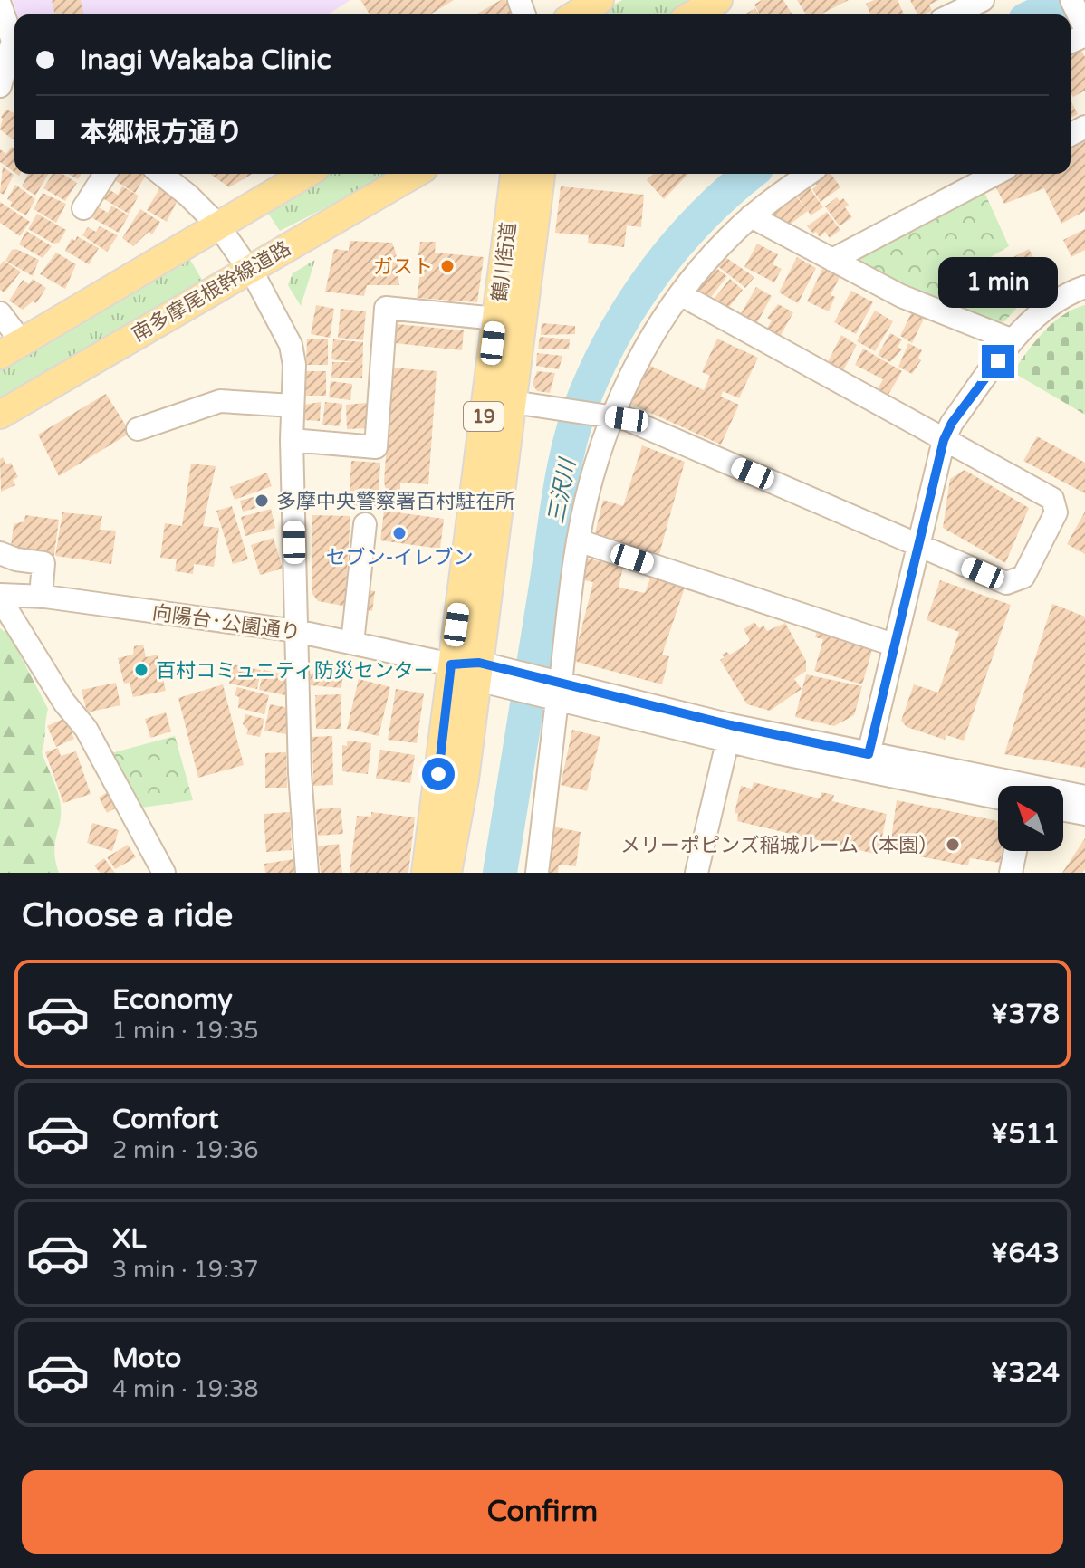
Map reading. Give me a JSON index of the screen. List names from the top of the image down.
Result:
{
  "streets": {
    "main road": ["鶴川街道", "南多摩尾根幹線道路", "19"],
    "street": ["向陽台･公園通り"]
  },
  "crossings": [
    ["鶴川街道", "向陽台･公園通り"]
  ],
  "water": ["三沢川"],
  "places": [
    "ガスト",
    "多摩中央警察署百村駐在所",
    "セブン-イレブン",
    "百村コミュニティ防災センター",
    "メリーポピンズ稲城ルーム（本園）"
  ],
  "north": "top left",
  "page": {
    "banner": ["Inagi Wakaba Clinic", "本郷根方通り"],
    "bubble": "1 min",
    "heading": "Choose a ride",
    "list": [
      {
        "name": "Economy",
        "note": "1 min · 19:35",
        "value": "¥378"
      },
      {
        "name": "Comfort",
        "note": "2 min · 19:36",
        "value": "¥511"
      },
      {
        "name": "XL",
        "note": "3 min · 19:37",
        "value": "¥643"
      },
      {
        "name": "Moto",
        "note": "4 min · 19:38",
        "value": "¥324"
      }
    ],
    "buttons": "Confirm"
  }
}
